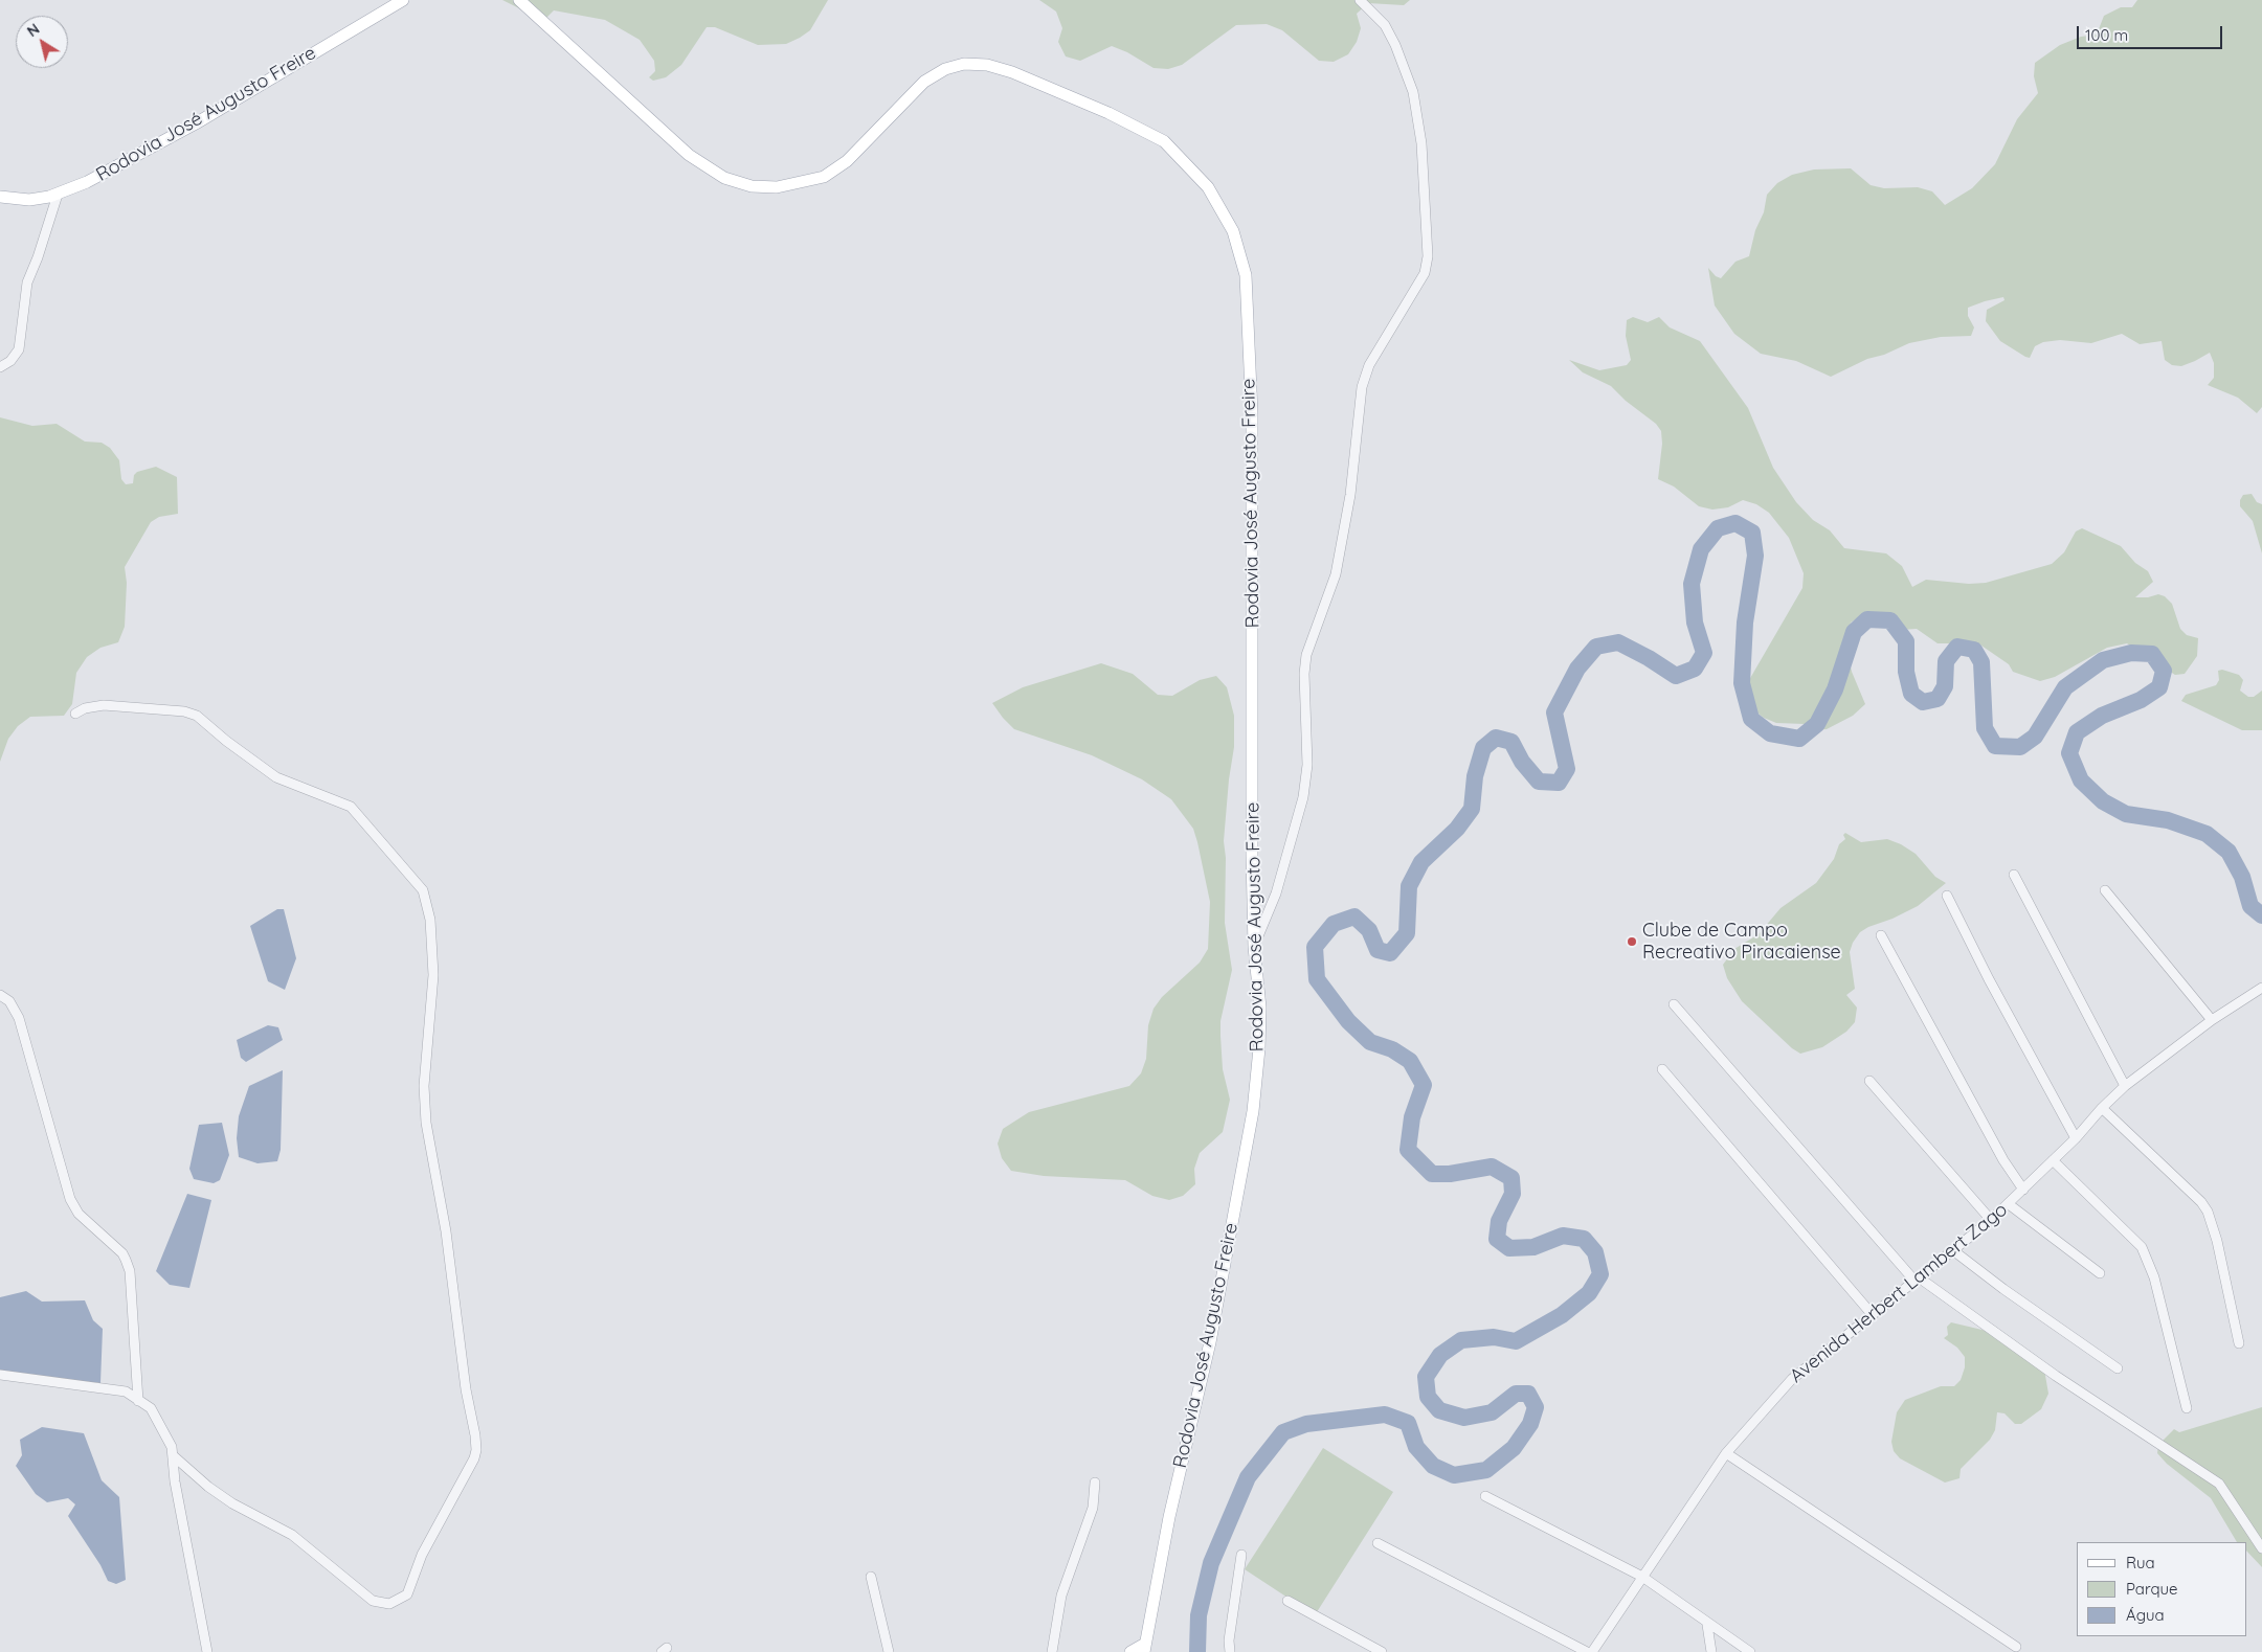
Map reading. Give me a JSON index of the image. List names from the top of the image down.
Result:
{
  "streets": {
    "main road": ["Rodovia José Augusto Freire"],
    "street": ["Avenida Herbert Lambert Zago"]
  },
  "places": ["Clube de Campo Recreativo Piracaiense"],
  "legend": ["Rua", "Parque", "Água"],
  "scale_bar": "100 m",
  "north": "top left"
}
